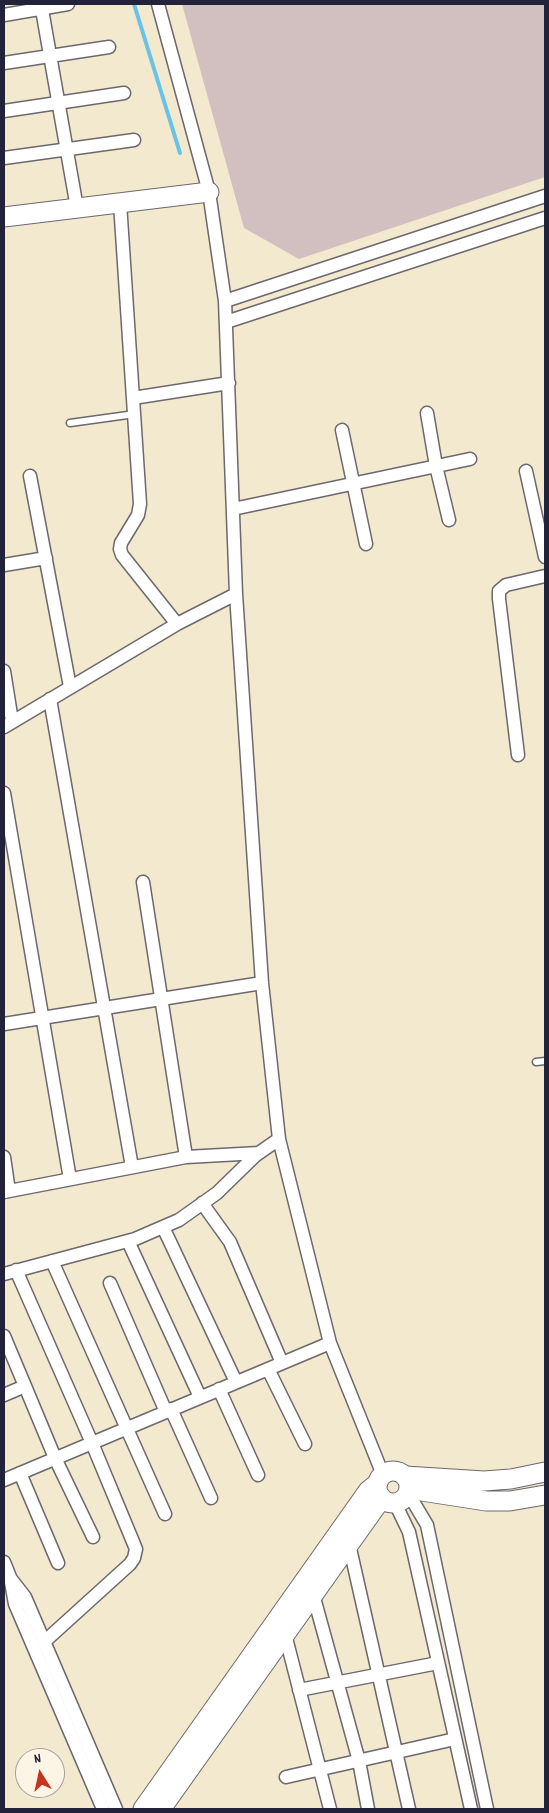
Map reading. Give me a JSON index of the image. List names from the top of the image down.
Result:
{
  "north": "top"
}
